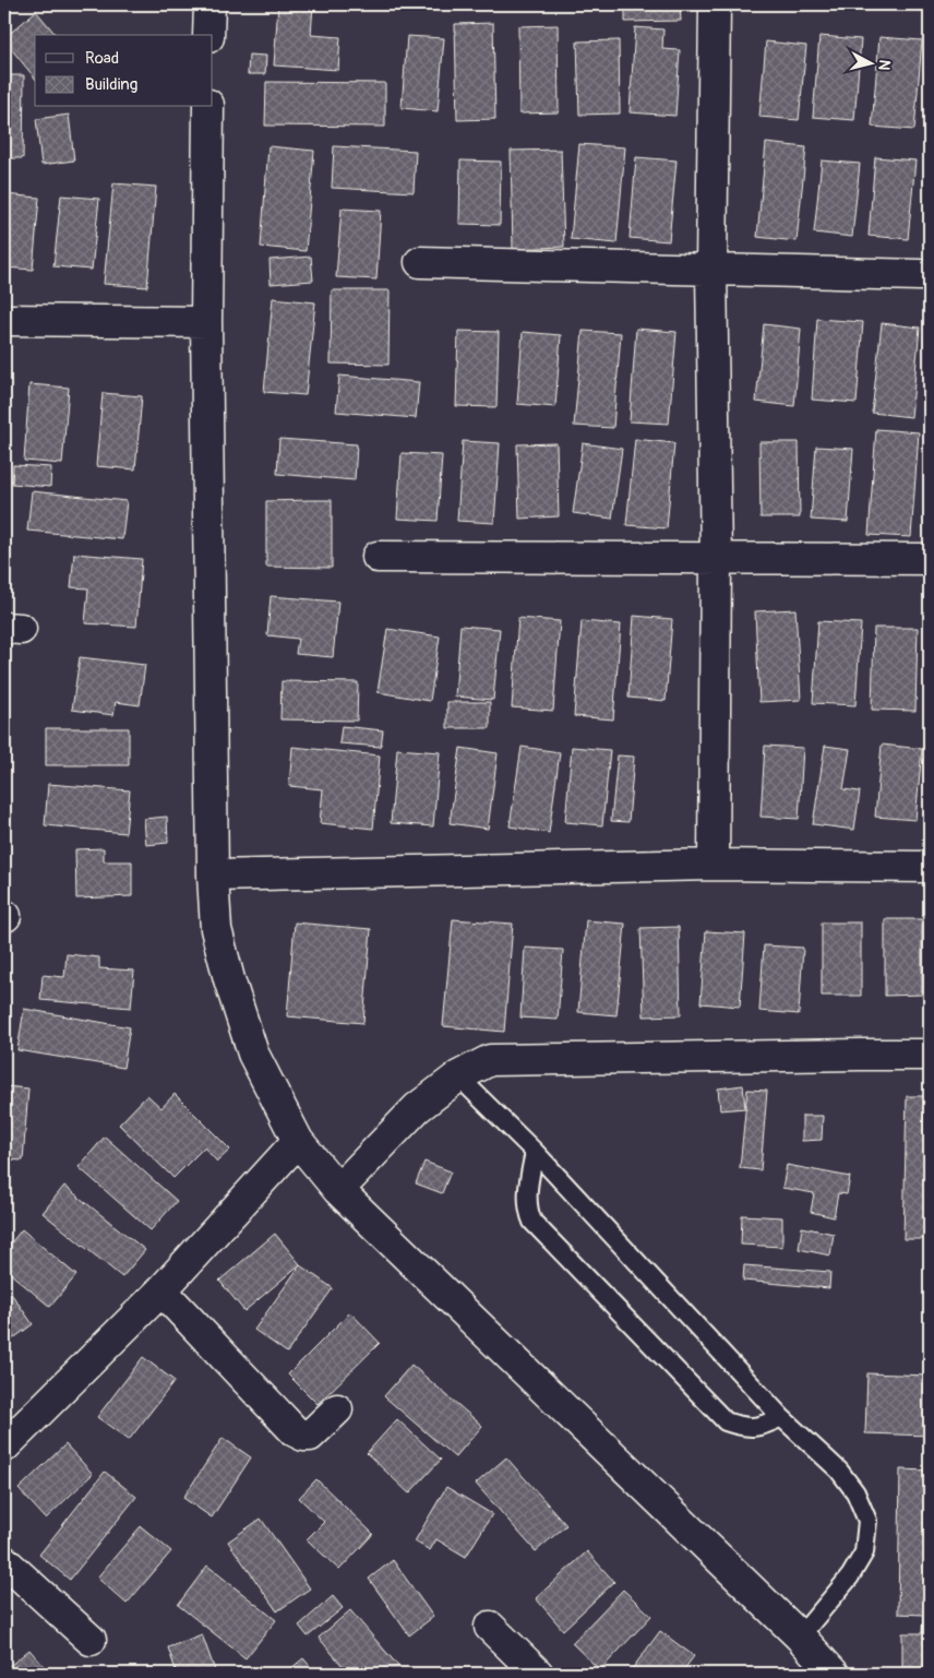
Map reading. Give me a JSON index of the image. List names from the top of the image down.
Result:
{
  "legend": ["Road", "Building"],
  "north": "right"
}
